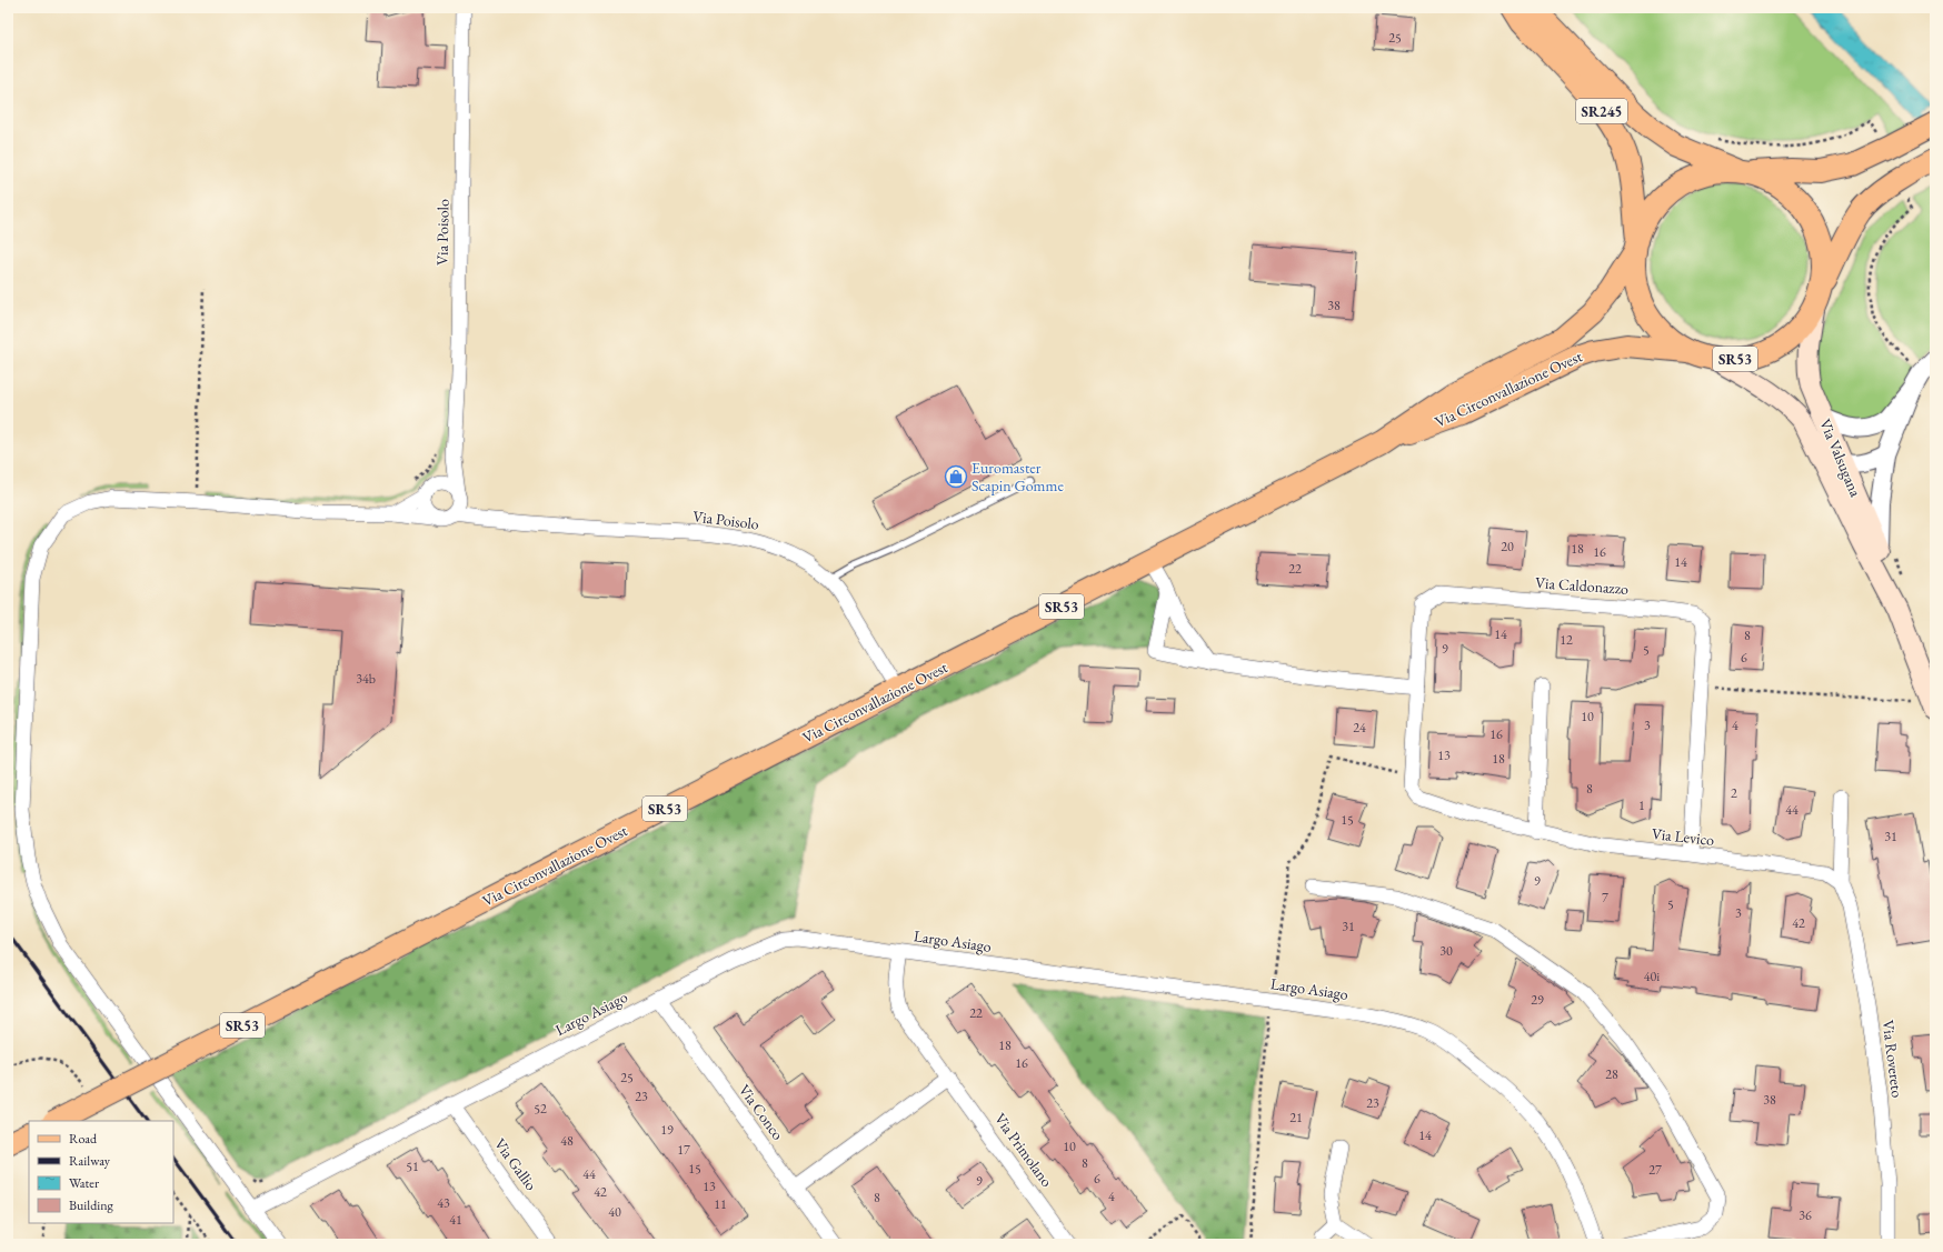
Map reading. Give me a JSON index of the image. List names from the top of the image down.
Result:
{
  "streets": {
    "main road": [
      "SR245",
      "SR53",
      "Via Circonvallazione Ovest",
      "Via Valsugana"
    ],
    "street": [
      "Via Poisolo",
      "Via Caldonazzo",
      "Via Levico",
      "Largo Asiago",
      "Via Rovereto",
      "Via Conco",
      "Via Primolano",
      "Via Gallio"
    ]
  },
  "crossings": [
    ["SR245", "Via Circonvallazione Ovest"],
    ["Via Poisolo", "Via Circonvallazione Ovest"],
    ["Via Circonvallazione Ovest", "Via Valsugana"],
    ["Via Caldonazzo", "Via Levico"],
    ["Via Levico", "Via Rovereto"],
    ["Largo Asiago", "Via Conco"],
    ["Largo Asiago", "Via Primolano"],
    ["Largo Asiago", "Via Gallio"]
  ],
  "places": {
    "shop": ["Euromaster Scapin Gomme"]
  },
  "house_numbers": [
    "25",
    "38",
    "20",
    "18",
    "16",
    "14",
    "22",
    "14",
    "8",
    "12",
    "9",
    "5",
    "6",
    "34b",
    "10",
    "3",
    "4",
    "24",
    "16",
    "13",
    "18",
    "8",
    "2",
    "1",
    "44",
    "15",
    "31",
    "9",
    "7",
    "5",
    "3",
    "42",
    "31",
    "30",
    "40i",
    "29",
    "22",
    "18",
    "16",
    "28",
    "25",
    "23",
    "38",
    "23",
    "52",
    "21",
    "19",
    "14",
    "48",
    "10",
    "17",
    "8",
    "51",
    "15",
    "27",
    "44",
    "6",
    "9",
    "13",
    "42",
    "4",
    "8",
    "43",
    "11",
    "40",
    "36",
    "41"
  ],
  "legend": [
    "Road",
    "Railway",
    "Water",
    "Building"
  ]
}
